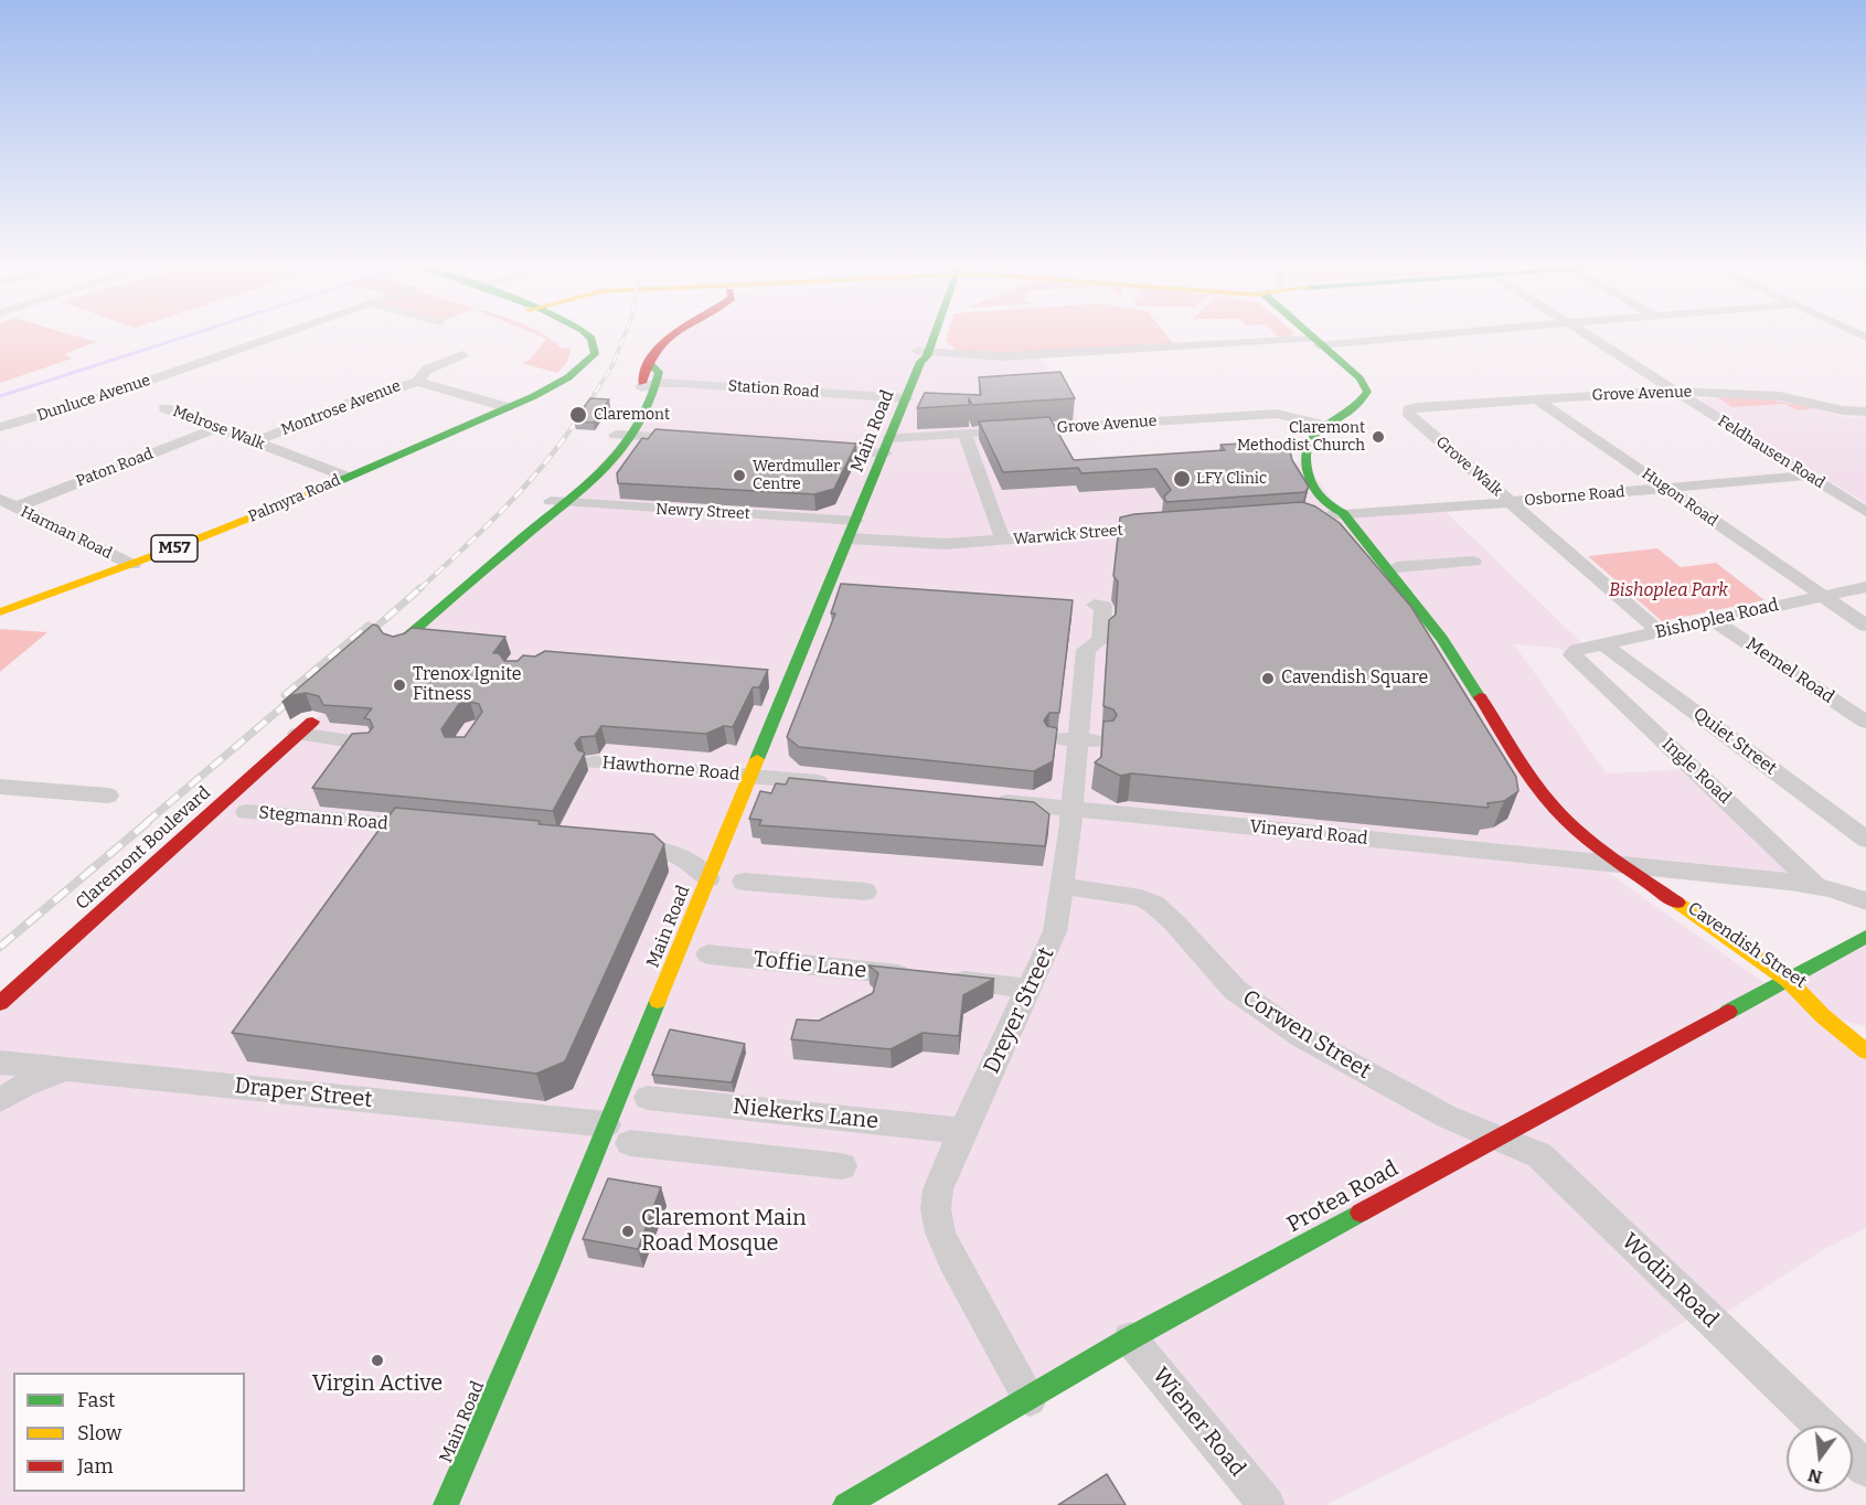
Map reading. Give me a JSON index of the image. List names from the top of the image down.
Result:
{
  "streets": {
    "main road": [
      "Main Road",
      "Palmyra Road",
      "M57",
      "Claremont Boulevard",
      "Cavendish Street",
      "Protea Road"
    ],
    "street": [
      "Station Road",
      "Grove Avenue",
      "Dunluce Avenue",
      "Montrose Avenue",
      "Melrose Walk",
      "Feldhausen Road",
      "Grove Walk",
      "Paton Road",
      "Osborne Road",
      "Hugon Road",
      "Newry Street",
      "Harman Road",
      "Warwick Street",
      "Bishoplea Road",
      "Memel Road",
      "Quiet Street",
      "Hawthorne Road",
      "Ingle Road",
      "Stegmann Road",
      "Vineyard Road",
      "Toffie Lane",
      "Dreyer Street",
      "Corwen Street",
      "Draper Street",
      "Niekerks Lane",
      "Wodin Road",
      "Wiener Road"
    ]
  },
  "crossings": [
    ["Station Road", "Main Road"],
    ["Grove Avenue", "Main Road"],
    ["Grove Avenue", "Feldhausen Road"],
    ["Grove Avenue", "Grove Walk"],
    ["Grove Avenue", "Hugon Road"],
    ["Grove Avenue", "Cavendish Street"],
    ["Montrose Avenue", "Melrose Walk"],
    ["Montrose Avenue", "Palmyra Road"],
    ["Melrose Walk", "Paton Road"],
    ["Melrose Walk", "Palmyra Road"],
    ["Main Road", "Newry Street"],
    ["Main Road", "Warwick Street"],
    ["Main Road", "Hawthorne Road"],
    ["Main Road", "Draper Street"],
    ["Feldhausen Road", "Osborne Road"],
    ["Grove Walk", "Osborne Road"],
    ["Grove Walk", "Bishoplea Road"],
    ["Paton Road", "Harman Road"],
    ["Osborne Road", "Hugon Road"],
    ["Osborne Road", "Cavendish Street"],
    ["Hugon Road", "Bishoplea Road"],
    ["Palmyra Road", "Harman Road"],
    ["Bishoplea Road", "Memel Road"],
    ["Bishoplea Road", "Quiet Street"],
    ["Bishoplea Road", "Ingle Road"],
    ["Ingle Road", "Vineyard Road"],
    ["Vineyard Road", "Cavendish Street"],
    ["Vineyard Road", "Dreyer Street"],
    ["Cavendish Street", "Protea Road"],
    ["Dreyer Street", "Corwen Street"],
    ["Dreyer Street", "Niekerks Lane"],
    ["Dreyer Street", "Protea Road"],
    ["Corwen Street", "Protea Road"],
    ["Corwen Street", "Wodin Road"],
    ["Protea Road", "Wodin Road"],
    ["Protea Road", "Wiener Road"]
  ],
  "parks": ["Bishoplea Park"],
  "places": [
    "Claremont",
    "Claremont Methodist Church",
    "Werdmuller Centre",
    "LFY Clinic",
    "Cavendish Square",
    "Trenox Ignite Fitness",
    "Claremont Main Road Mosque",
    "Virgin Active"
  ],
  "legend": ["Fast", "Slow", "Jam"],
  "north": "bottom"
}
